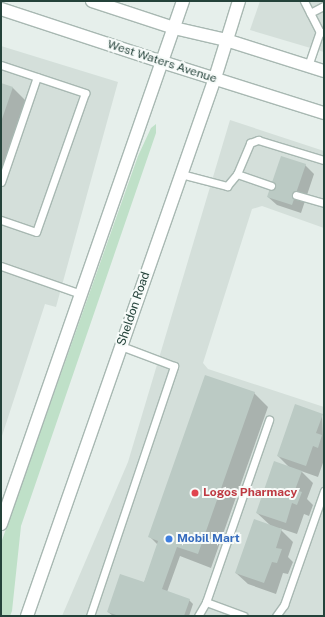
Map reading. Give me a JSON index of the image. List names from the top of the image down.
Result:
{
  "streets": {
    "main road": ["West Waters Avenue", "Sheldon Road"]
  },
  "crossings": [
    ["West Waters Avenue", "Sheldon Road"]
  ],
  "places": ["Logos Pharmacy", "Mobil Mart"]
}
